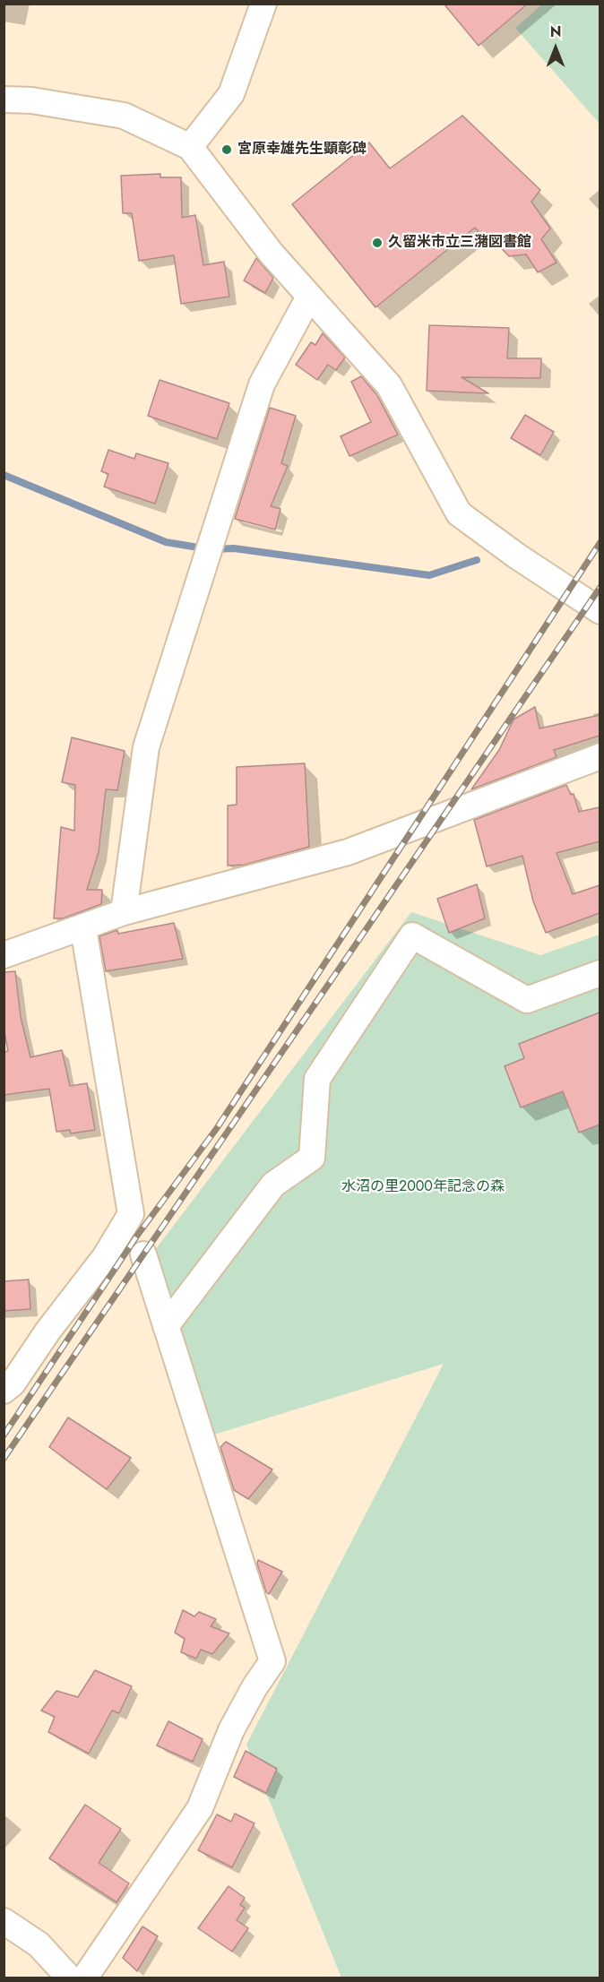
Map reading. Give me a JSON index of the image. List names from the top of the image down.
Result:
{
  "parks": ["水沼の里2000年記念の森"],
  "places": ["宮原幸雄先生顕彰碑", "久留米市立三潴図書館"],
  "north": "top"
}
